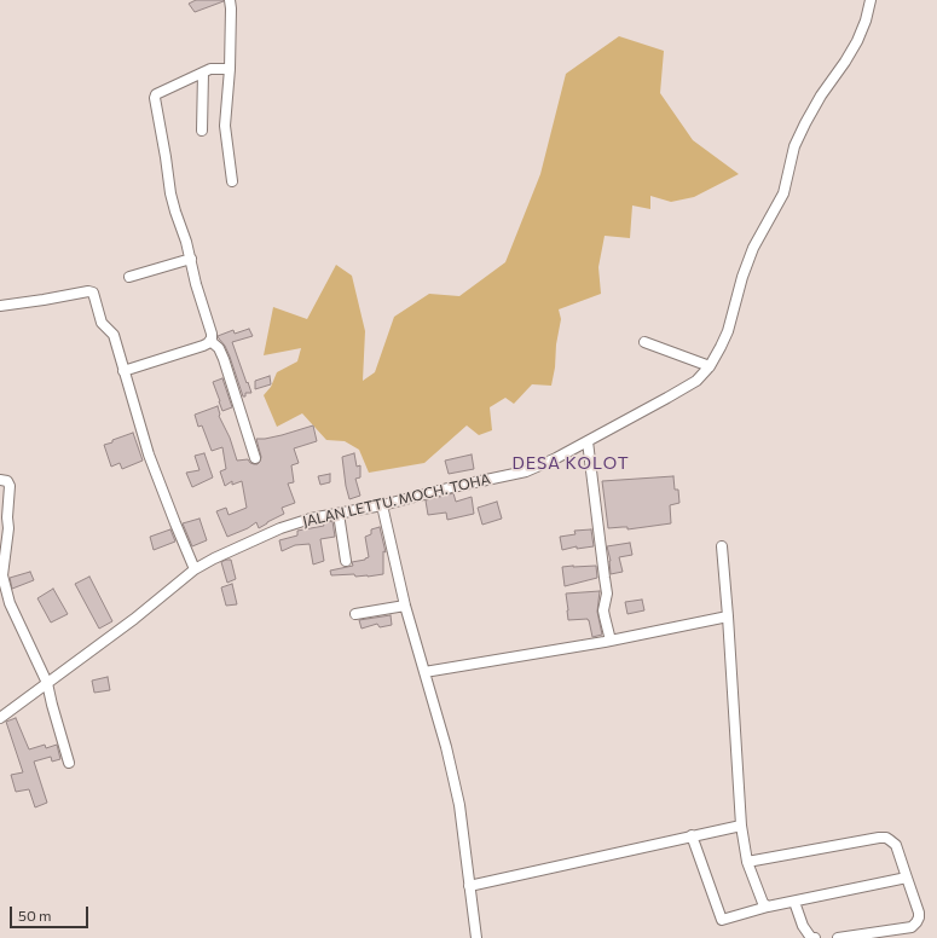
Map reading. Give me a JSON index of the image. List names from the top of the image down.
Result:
{
  "streets": {
    "street": ["JALAN LETTU. MOCH. TOHA"]
  },
  "districts": ["DESA KOLOT"],
  "scale_bar": "50 m"
}
